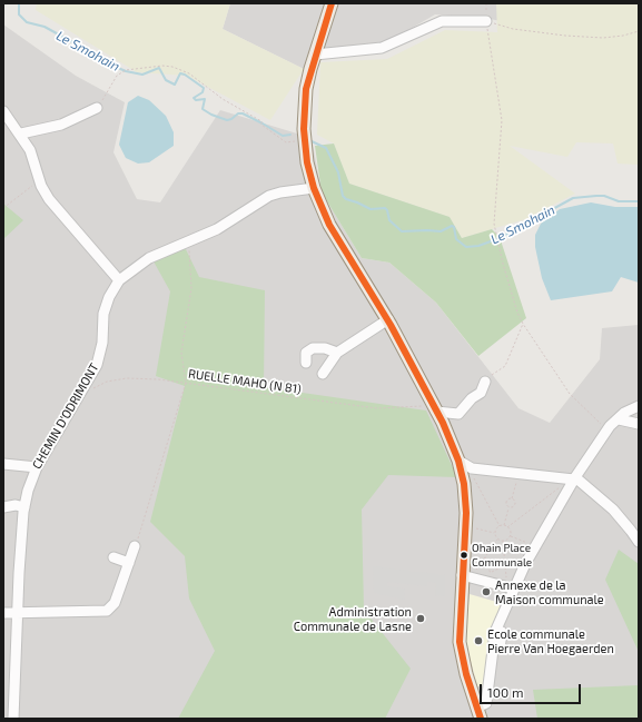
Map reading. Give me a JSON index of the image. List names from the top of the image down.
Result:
{
  "streets": {
    "street": ["CHEMIN D'ODRIMONT"],
    "path": ["RUELLE MAHO (N 81)"]
  },
  "water": ["Le Smohain"],
  "places": [
    "Ohain Place Communale",
    "Annexe de la Maison communale",
    "Administration Communale de Lasne",
    "Ecole communale Pierre Van Hoegaerden"
  ],
  "scale_bar": "100 m"
}
